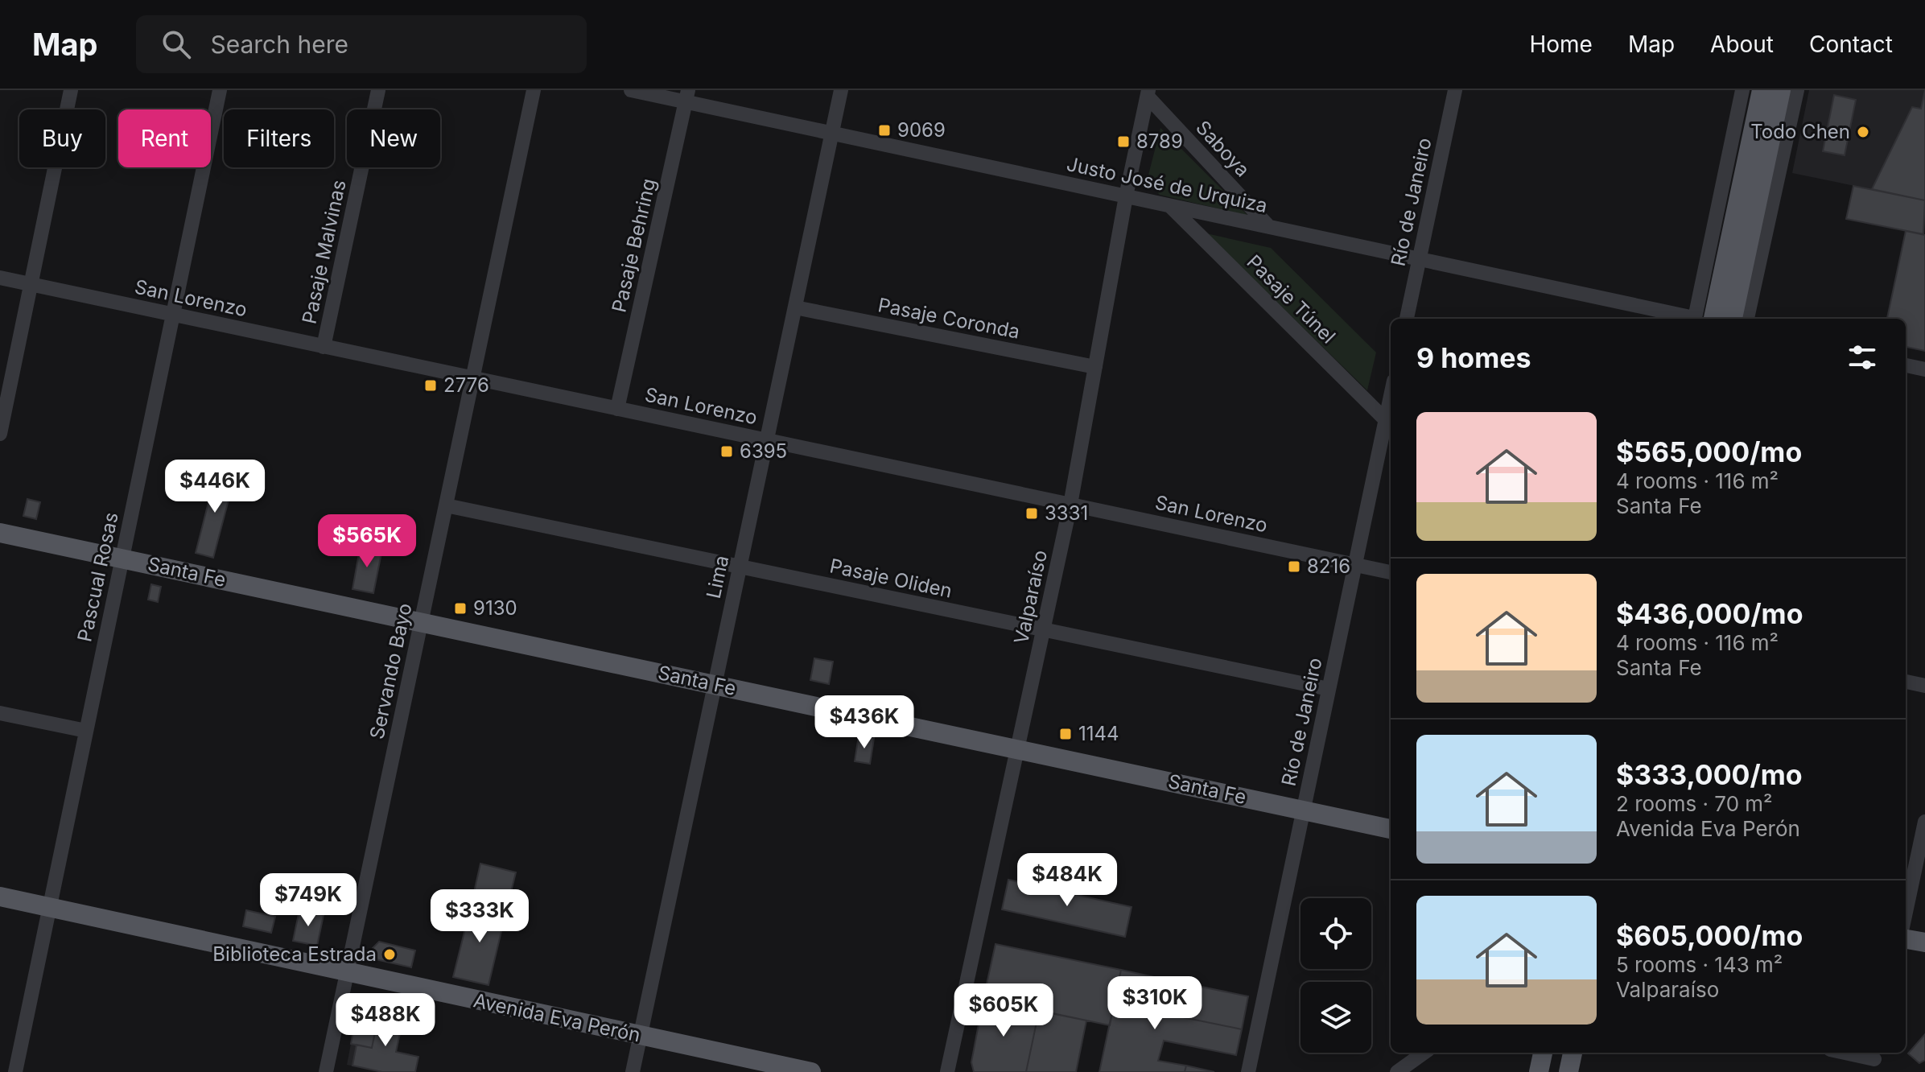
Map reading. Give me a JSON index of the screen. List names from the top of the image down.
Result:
{
  "streets": {
    "main road": ["Santa Fe", "Avenida Eva Perón"],
    "street": [
      "Saboya",
      "Justo José de Urquiza",
      "Río de Janeiro",
      "Pasaje Behring",
      "Pasaje Malvinas",
      "San Lorenzo",
      "Pasaje Túnel",
      "Pasaje Coronda",
      "Pascual Rosas",
      "Lima",
      "Pasaje Oliden",
      "Valparaíso",
      "Servando Bayo"
    ]
  },
  "crossings": [
    ["Saboya", "Justo José de Urquiza"],
    ["Saboya", "Valparaíso"],
    ["Justo José de Urquiza", "Río de Janeiro"],
    ["Justo José de Urquiza", "Pasaje Behring"],
    ["Justo José de Urquiza", "Pasaje Túnel"],
    ["Justo José de Urquiza", "Lima"],
    ["Justo José de Urquiza", "Valparaíso"],
    ["Río de Janeiro", "San Lorenzo"],
    ["Río de Janeiro", "Pasaje Túnel"],
    ["Río de Janeiro", "Santa Fe"],
    ["Río de Janeiro", "Pasaje Oliden"],
    ["Pasaje Behring", "San Lorenzo"],
    ["Pasaje Malvinas", "San Lorenzo"],
    ["San Lorenzo", "Pascual Rosas"],
    ["San Lorenzo", "Lima"],
    ["San Lorenzo", "Valparaíso"],
    ["San Lorenzo", "Servando Bayo"],
    ["Pasaje Coronda", "Lima"],
    ["Pasaje Coronda", "Valparaíso"],
    ["Santa Fe", "Pascual Rosas"],
    ["Santa Fe", "Lima"],
    ["Santa Fe", "Valparaíso"],
    ["Santa Fe", "Servando Bayo"],
    ["Pascual Rosas", "Avenida Eva Perón"],
    ["Lima", "Pasaje Oliden"],
    ["Lima", "Avenida Eva Perón"],
    ["Pasaje Oliden", "Valparaíso"],
    ["Pasaje Oliden", "Servando Bayo"],
    ["Servando Bayo", "Avenida Eva Perón"]
  ],
  "places": {
    "transit": [
      "9069",
      "8789",
      "2776",
      "6395",
      "3331",
      "8216",
      "9130",
      "1144"
    ],
    "other": ["Todo Chen", "Biblioteca Estrada"]
  },
  "page": {
    "header": "Map",
    "search": "Search here",
    "nav": [
      "Home",
      "Map",
      "About",
      "Contact"
    ],
    "chip": [
      "Buy",
      "Rent",
      "Filters",
      "New"
    ],
    "heading": "9 homes",
    "list": [
      {
        "name": "$565,000/mo",
        "note": "4 rooms · 116 m² · Santa Fe"
      },
      {
        "name": "$436,000/mo",
        "note": "4 rooms · 116 m² · Santa Fe"
      },
      {
        "name": "$333,000/mo",
        "note": "2 rooms · 70 m² · Avenida Eva Perón"
      },
      {
        "name": "$605,000/mo",
        "note": "5 rooms · 143 m² · Valparaíso"
      }
    ],
    "price": [
      "$446K",
      "$565K",
      "$436K",
      "$484K",
      "$749K",
      "$333K",
      "$310K",
      "$605K",
      "$488K"
    ]
  }
}
